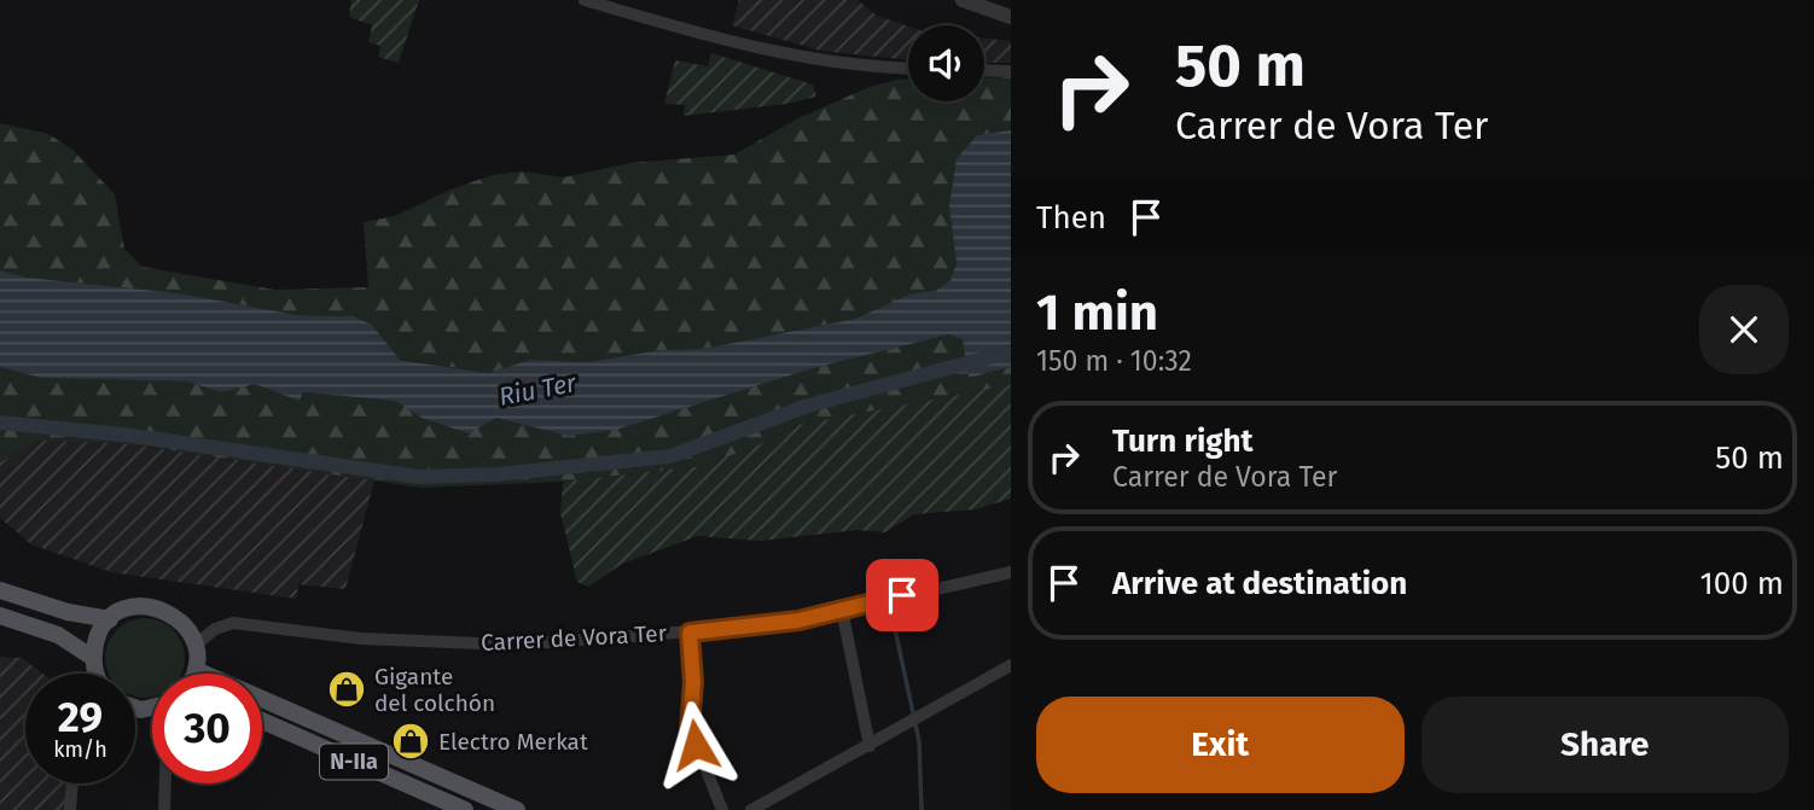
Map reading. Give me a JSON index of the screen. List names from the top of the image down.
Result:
{
  "streets": {
    "main road": ["N-IIa"],
    "street": ["Carrer de Vora Ter"]
  },
  "water": ["Riu Ter"],
  "places": {
    "shop": ["Gigante del colchón", "Electro Merkat"]
  },
  "page": {
    "turn": ["50 m", "Carrer de Vora Ter"],
    "then": "Then",
    "heading": ["1 min", "150 m · 10:32"],
    "list": [
      {
        "name": "Turn right",
        "note": "Carrer de Vora Ter",
        "value": "50 m"
      },
      {
        "name": "Arrive at destination",
        "value": "100 m"
      }
    ],
    "speed": "29 km/h",
    "limit": "30",
    "buttons": ["Exit", "Share"]
  }
}
